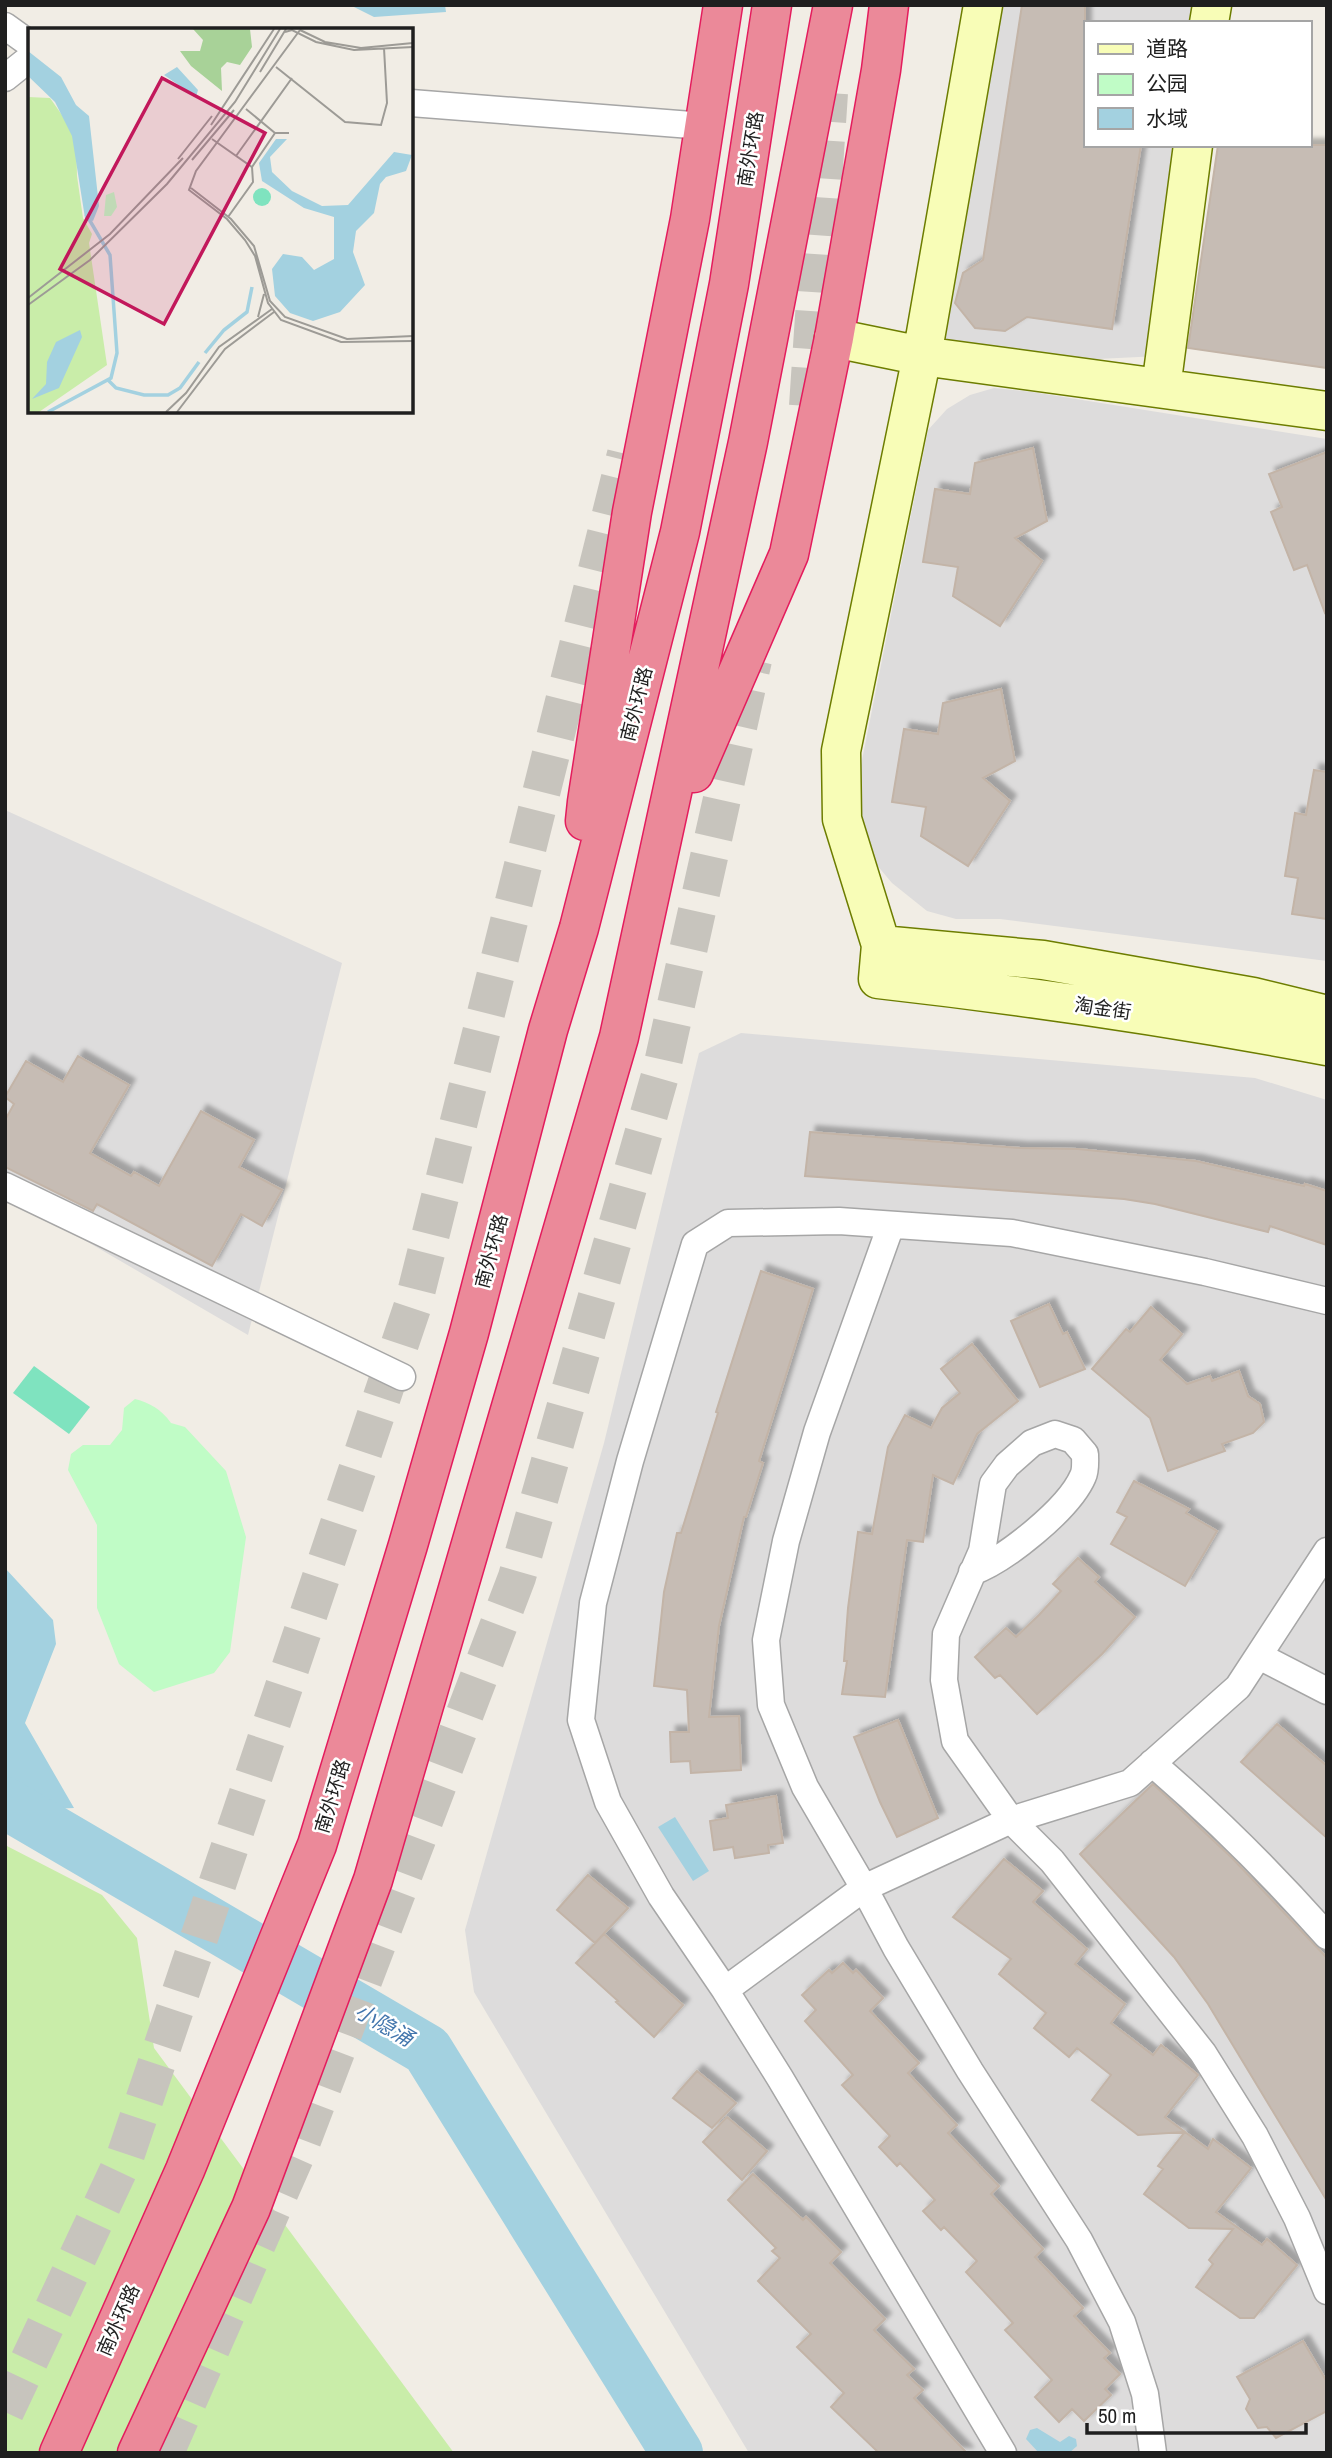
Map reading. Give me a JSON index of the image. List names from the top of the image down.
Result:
{
  "streets": {
    "highway": ["南外环路"],
    "street": ["淘金街"]
  },
  "water": ["小隐涌"],
  "legend": ["道路", "公园", "水域"],
  "scale_bar": "50 m"
}
